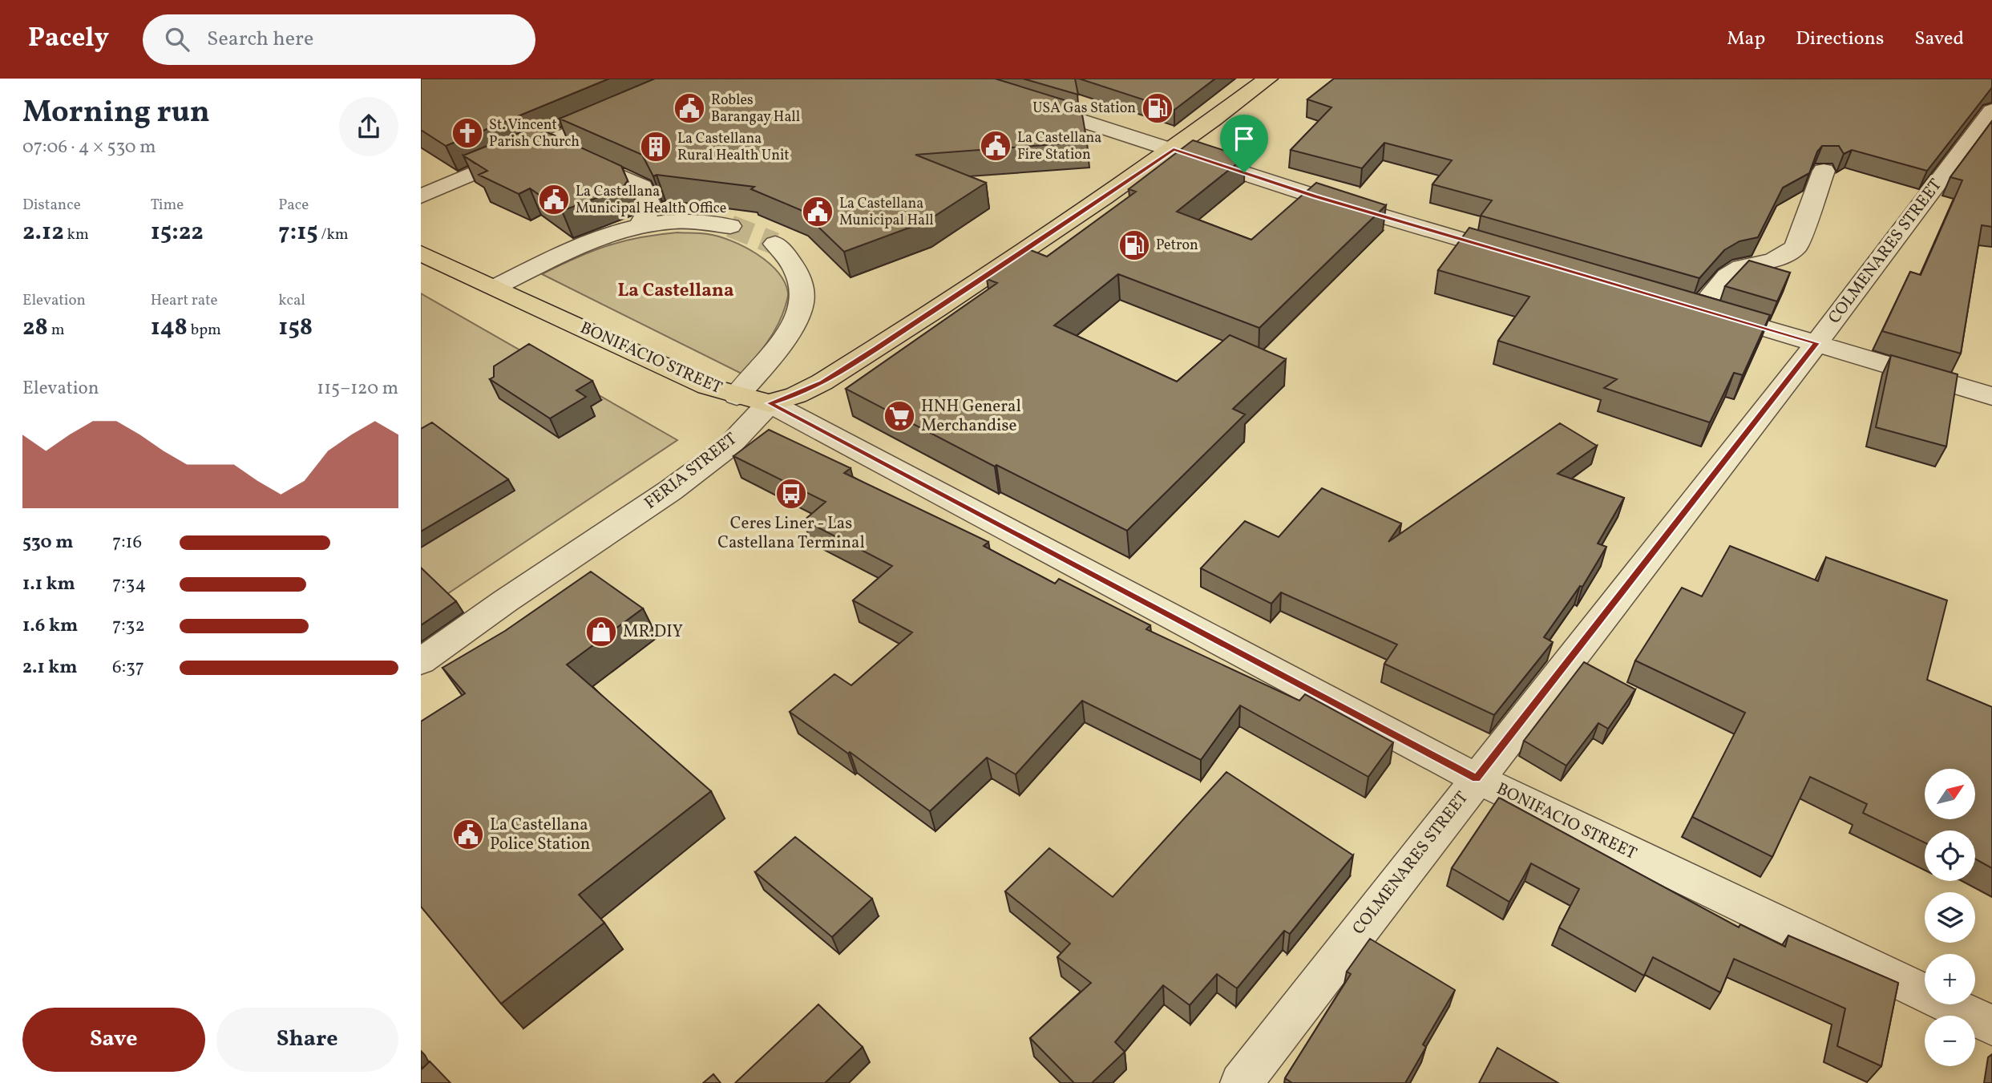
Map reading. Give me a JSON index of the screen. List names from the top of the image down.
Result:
{
  "streets": {
    "main road": ["BONIFACIO STREET", "FERIA STREET"],
    "street": ["COLMENARES STREET"]
  },
  "crossings": [
    ["COLMENARES STREET", "BONIFACIO STREET"],
    ["BONIFACIO STREET", "FERIA STREET"]
  ],
  "districts": ["La Castellana"],
  "places": {
    "public building": [
      "Robles Barangay Hall",
      "La Castellana Fire Station",
      "La Castellana Municipal Health Office",
      "La Castellana Municipal Hall",
      "La Castellana Police Station"
    ],
    "fuel station": ["USA Gas Station", "Petron"],
    "church": ["St. Vincent Parish Church"],
    "building": ["La Castellana Rural Health Unit"],
    "supermarket": ["HNH General Merchandise"],
    "bus stop": ["Ceres Liner - Las Castellana Terminal"],
    "shop": ["MR.DIY"]
  },
  "north": "top right",
  "page": {
    "header": "Pacely",
    "search": "Search here",
    "nav": ["Map", "Directions", "Saved"],
    "heading": ["Morning run", "07:06 · 4 × 530 m"],
    "stats": [
      ["Distance", "2.12 km"],
      ["Time", "15:22"],
      ["Pace", "7:15 /km"],
      ["Elevation", "28 m"],
      ["Heart rate", "148 bpm"],
      ["kcal", "158"]
    ],
    "chart": ["Elevation", "115–120 m"],
    "list": [
      {
        "name": "530 m",
        "note": "7:16"
      },
      {
        "name": "1.1 km",
        "note": "7:34"
      },
      {
        "name": "1.6 km",
        "note": "7:32"
      },
      {
        "name": "2.1 km",
        "note": "6:37"
      }
    ],
    "map_buttons": ["+", "−"],
    "buttons": ["Save", "Share"]
  }
}
